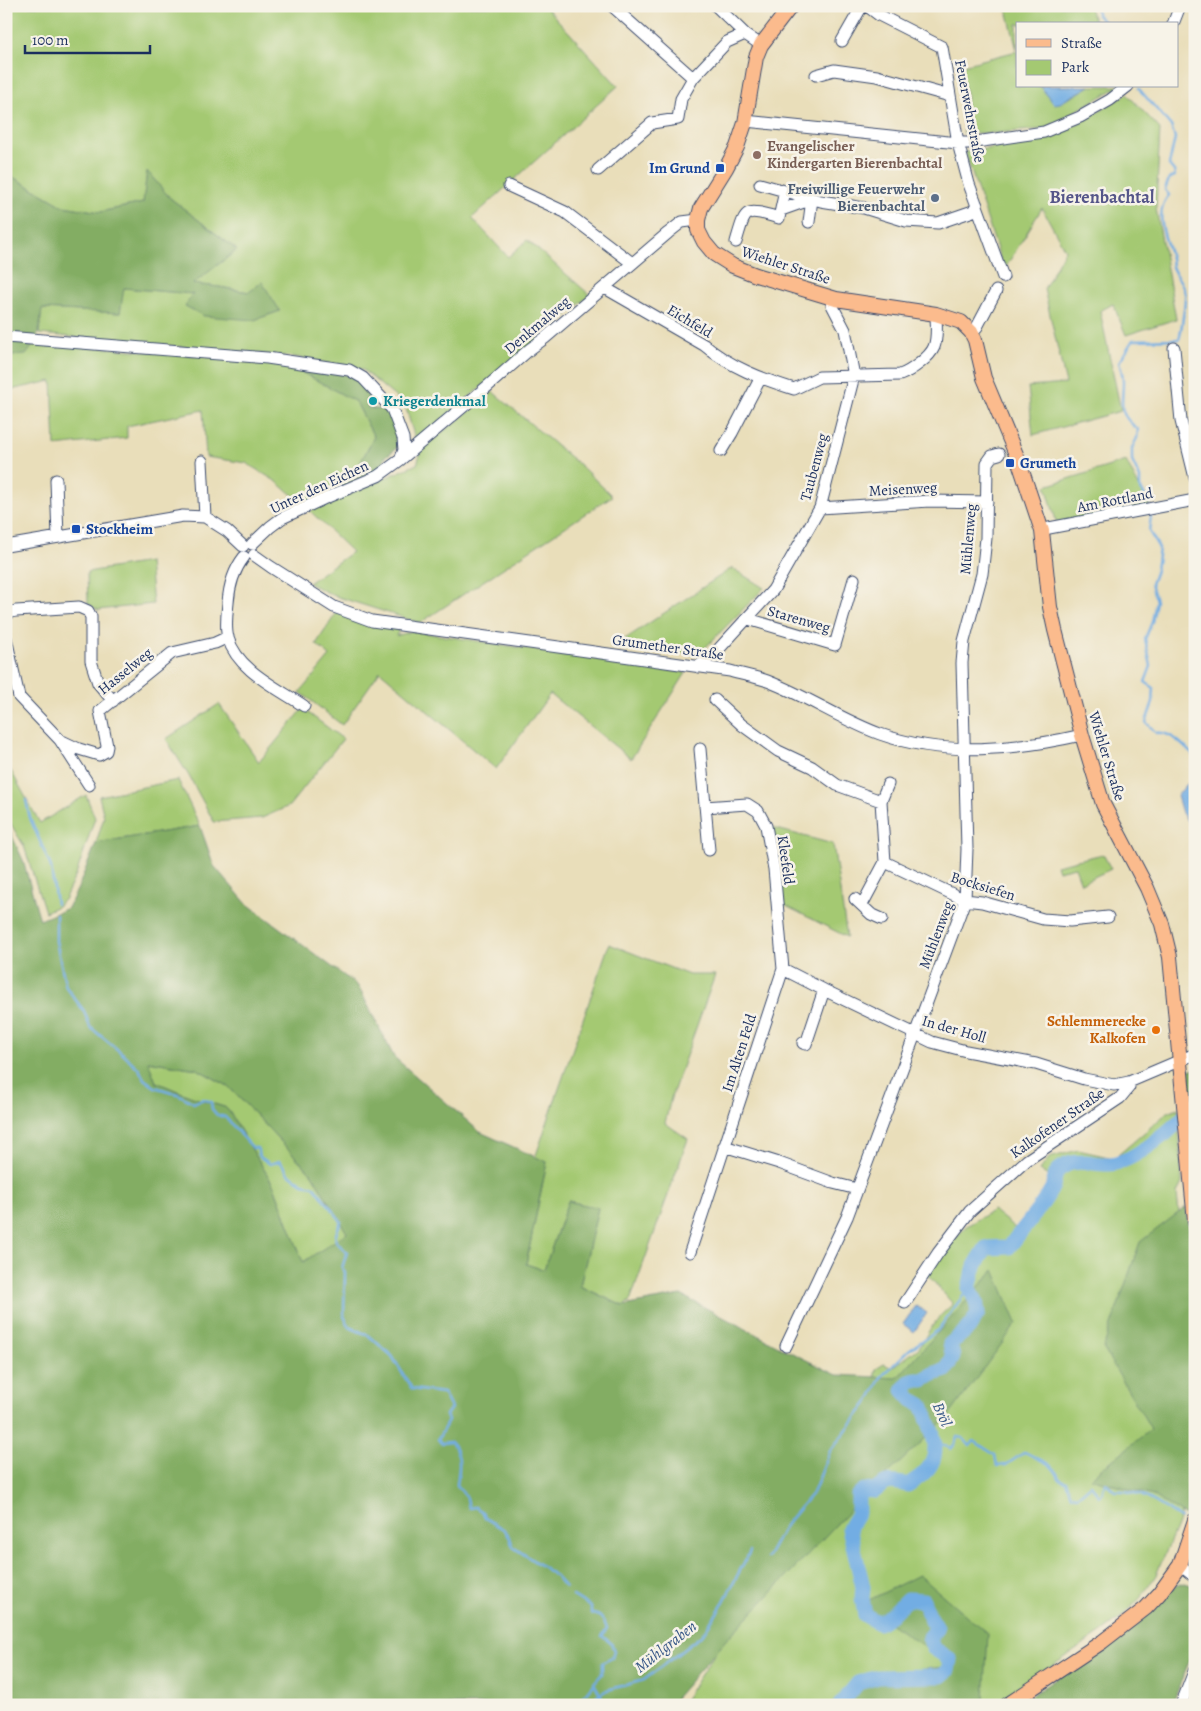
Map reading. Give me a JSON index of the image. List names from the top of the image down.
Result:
{
  "streets": {
    "main road": ["Wiehler Straße"],
    "street": [
      "Feuerwehrstraße",
      "Eichfeld",
      "Denkmalweg",
      "Taubenweg",
      "Unter den Eichen",
      "Meisenweg",
      "Am Rottland",
      "Mühlenweg",
      "Starenweg",
      "Grumether Straße",
      "Hasselweg",
      "Kleefeld",
      "Bocksiefen",
      "In der Holl",
      "Im Alten Feld",
      "Kalkofener Straße"
    ]
  },
  "crossings": [
    ["Wiehler Straße", "Eichfeld"],
    ["Wiehler Straße", "Denkmalweg"],
    ["Wiehler Straße", "Taubenweg"],
    ["Wiehler Straße", "Am Rottland"],
    ["Wiehler Straße", "Grumether Straße"],
    ["Wiehler Straße", "Kalkofener Straße"],
    ["Eichfeld", "Denkmalweg"],
    ["Eichfeld", "Taubenweg"],
    ["Denkmalweg", "Unter den Eichen"],
    ["Taubenweg", "Meisenweg"],
    ["Taubenweg", "Starenweg"],
    ["Taubenweg", "Grumether Straße"],
    ["Unter den Eichen", "Grumether Straße"],
    ["Unter den Eichen", "Hasselweg"],
    ["Meisenweg", "Mühlenweg"],
    ["Mühlenweg", "Grumether Straße"],
    ["Mühlenweg", "Bocksiefen"],
    ["Mühlenweg", "In der Holl"],
    ["Kleefeld", "In der Holl"],
    ["Kleefeld", "Im Alten Feld"],
    ["In der Holl", "Im Alten Feld"],
    ["In der Holl", "Kalkofener Straße"]
  ],
  "districts": ["Bierenbachtal"],
  "water": ["Bröl", "Mühlgraben"],
  "places": {
    "other": [
      "Evangelischer Kindergarten Bierenbachtal",
      "Freiwillige Feuerwehr Bierenbachtal",
      "Kriegerdenkmal",
      "Schlemmerecke Kalkofen"
    ],
    "transit": ["Im Grund", "Grumeth", "Stockheim"]
  },
  "legend": ["Straße", "Park"],
  "scale_bar": "100 m"
}
